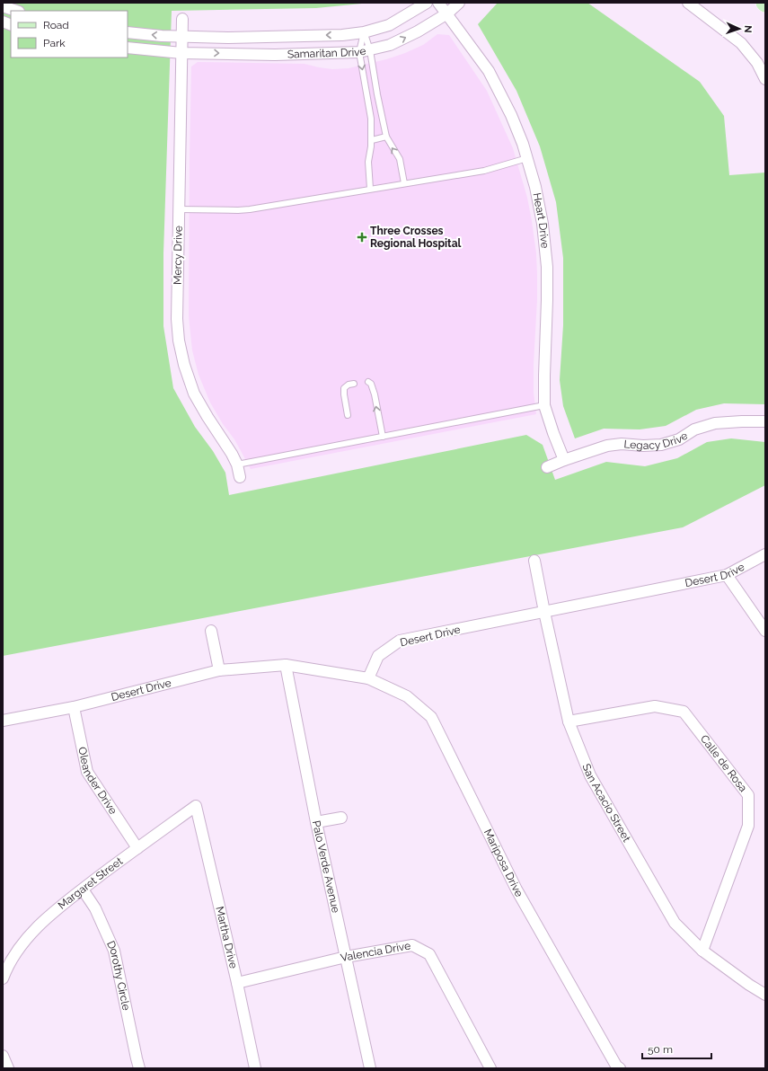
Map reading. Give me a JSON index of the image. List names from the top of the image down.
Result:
{
  "streets": {
    "street": [
      "Samaritan Drive",
      "Heart Drive",
      "Mercy Drive",
      "Legacy Drive",
      "Desert Drive",
      "Calle de Rosa",
      "Oleander Drive",
      "San Acacio Street",
      "Mariposa Drive",
      "Palo Verde Avenue",
      "Margaret Street",
      "Martha Drive",
      "Valencia Drive",
      "Dorothy Circle"
    ]
  },
  "crossings": [
    ["Samaritan Drive", "Heart Drive"],
    ["Samaritan Drive", "Mercy Drive"],
    ["Heart Drive", "Legacy Drive"],
    ["Desert Drive", "Oleander Drive"],
    ["Desert Drive", "San Acacio Street"],
    ["Desert Drive", "Mariposa Drive"],
    ["Desert Drive", "Palo Verde Avenue"],
    ["Calle de Rosa", "San Acacio Street"],
    ["Oleander Drive", "Margaret Street"],
    ["Palo Verde Avenue", "Valencia Drive"],
    ["Margaret Street", "Martha Drive"],
    ["Margaret Street", "Dorothy Circle"],
    ["Martha Drive", "Valencia Drive"]
  ],
  "places": {
    "health": ["Three Crosses Regional Hospital"]
  },
  "legend": ["Road", "Park"],
  "scale_bar": "50 m",
  "north": "right"
}
